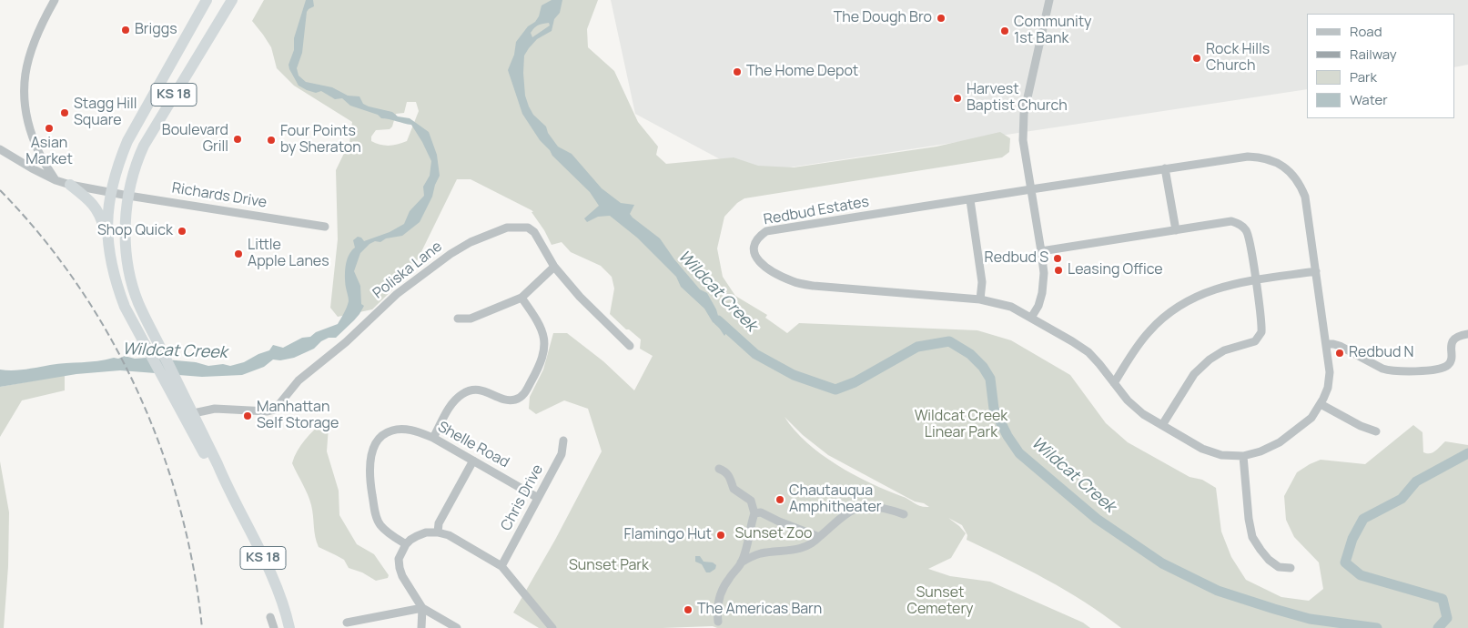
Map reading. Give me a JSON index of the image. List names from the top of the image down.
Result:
{
  "streets": {
    "highway": ["KS 18"],
    "street": [
      "Richards Drive",
      "Redbud Estates",
      "Poliska Lane",
      "Shelle Road",
      "Chris Drive"
    ]
  },
  "crossings": [
    ["KS 18", "Richards Drive"],
    ["KS 18", "Poliska Lane"],
    ["Shelle Road", "Chris Drive"]
  ],
  "water": ["Wildcat Creek"],
  "parks": [
    "Wildcat Creek Linear Park",
    "Sunset Zoo",
    "Sunset Park",
    "Sunset Cemetery"
  ],
  "places": [
    "The Dough Bro",
    "Briggs",
    "Community 1st Bank",
    "Rock Hills Church",
    "The Home Depot",
    "Harvest Baptist Church",
    "Stagg Hill Square",
    "Asian Market",
    "Boulevard Grill",
    "Four Points by Sheraton",
    "Shop Quick",
    "Little Apple Lanes",
    "Redbud S",
    "Leasing Office",
    "Redbud N",
    "Manhattan Self Storage",
    "Chautauqua Amphitheater",
    "Flamingo Hut",
    "The Americas Barn"
  ],
  "legend": [
    "Road",
    "Railway",
    "Park",
    "Water"
  ]
}
